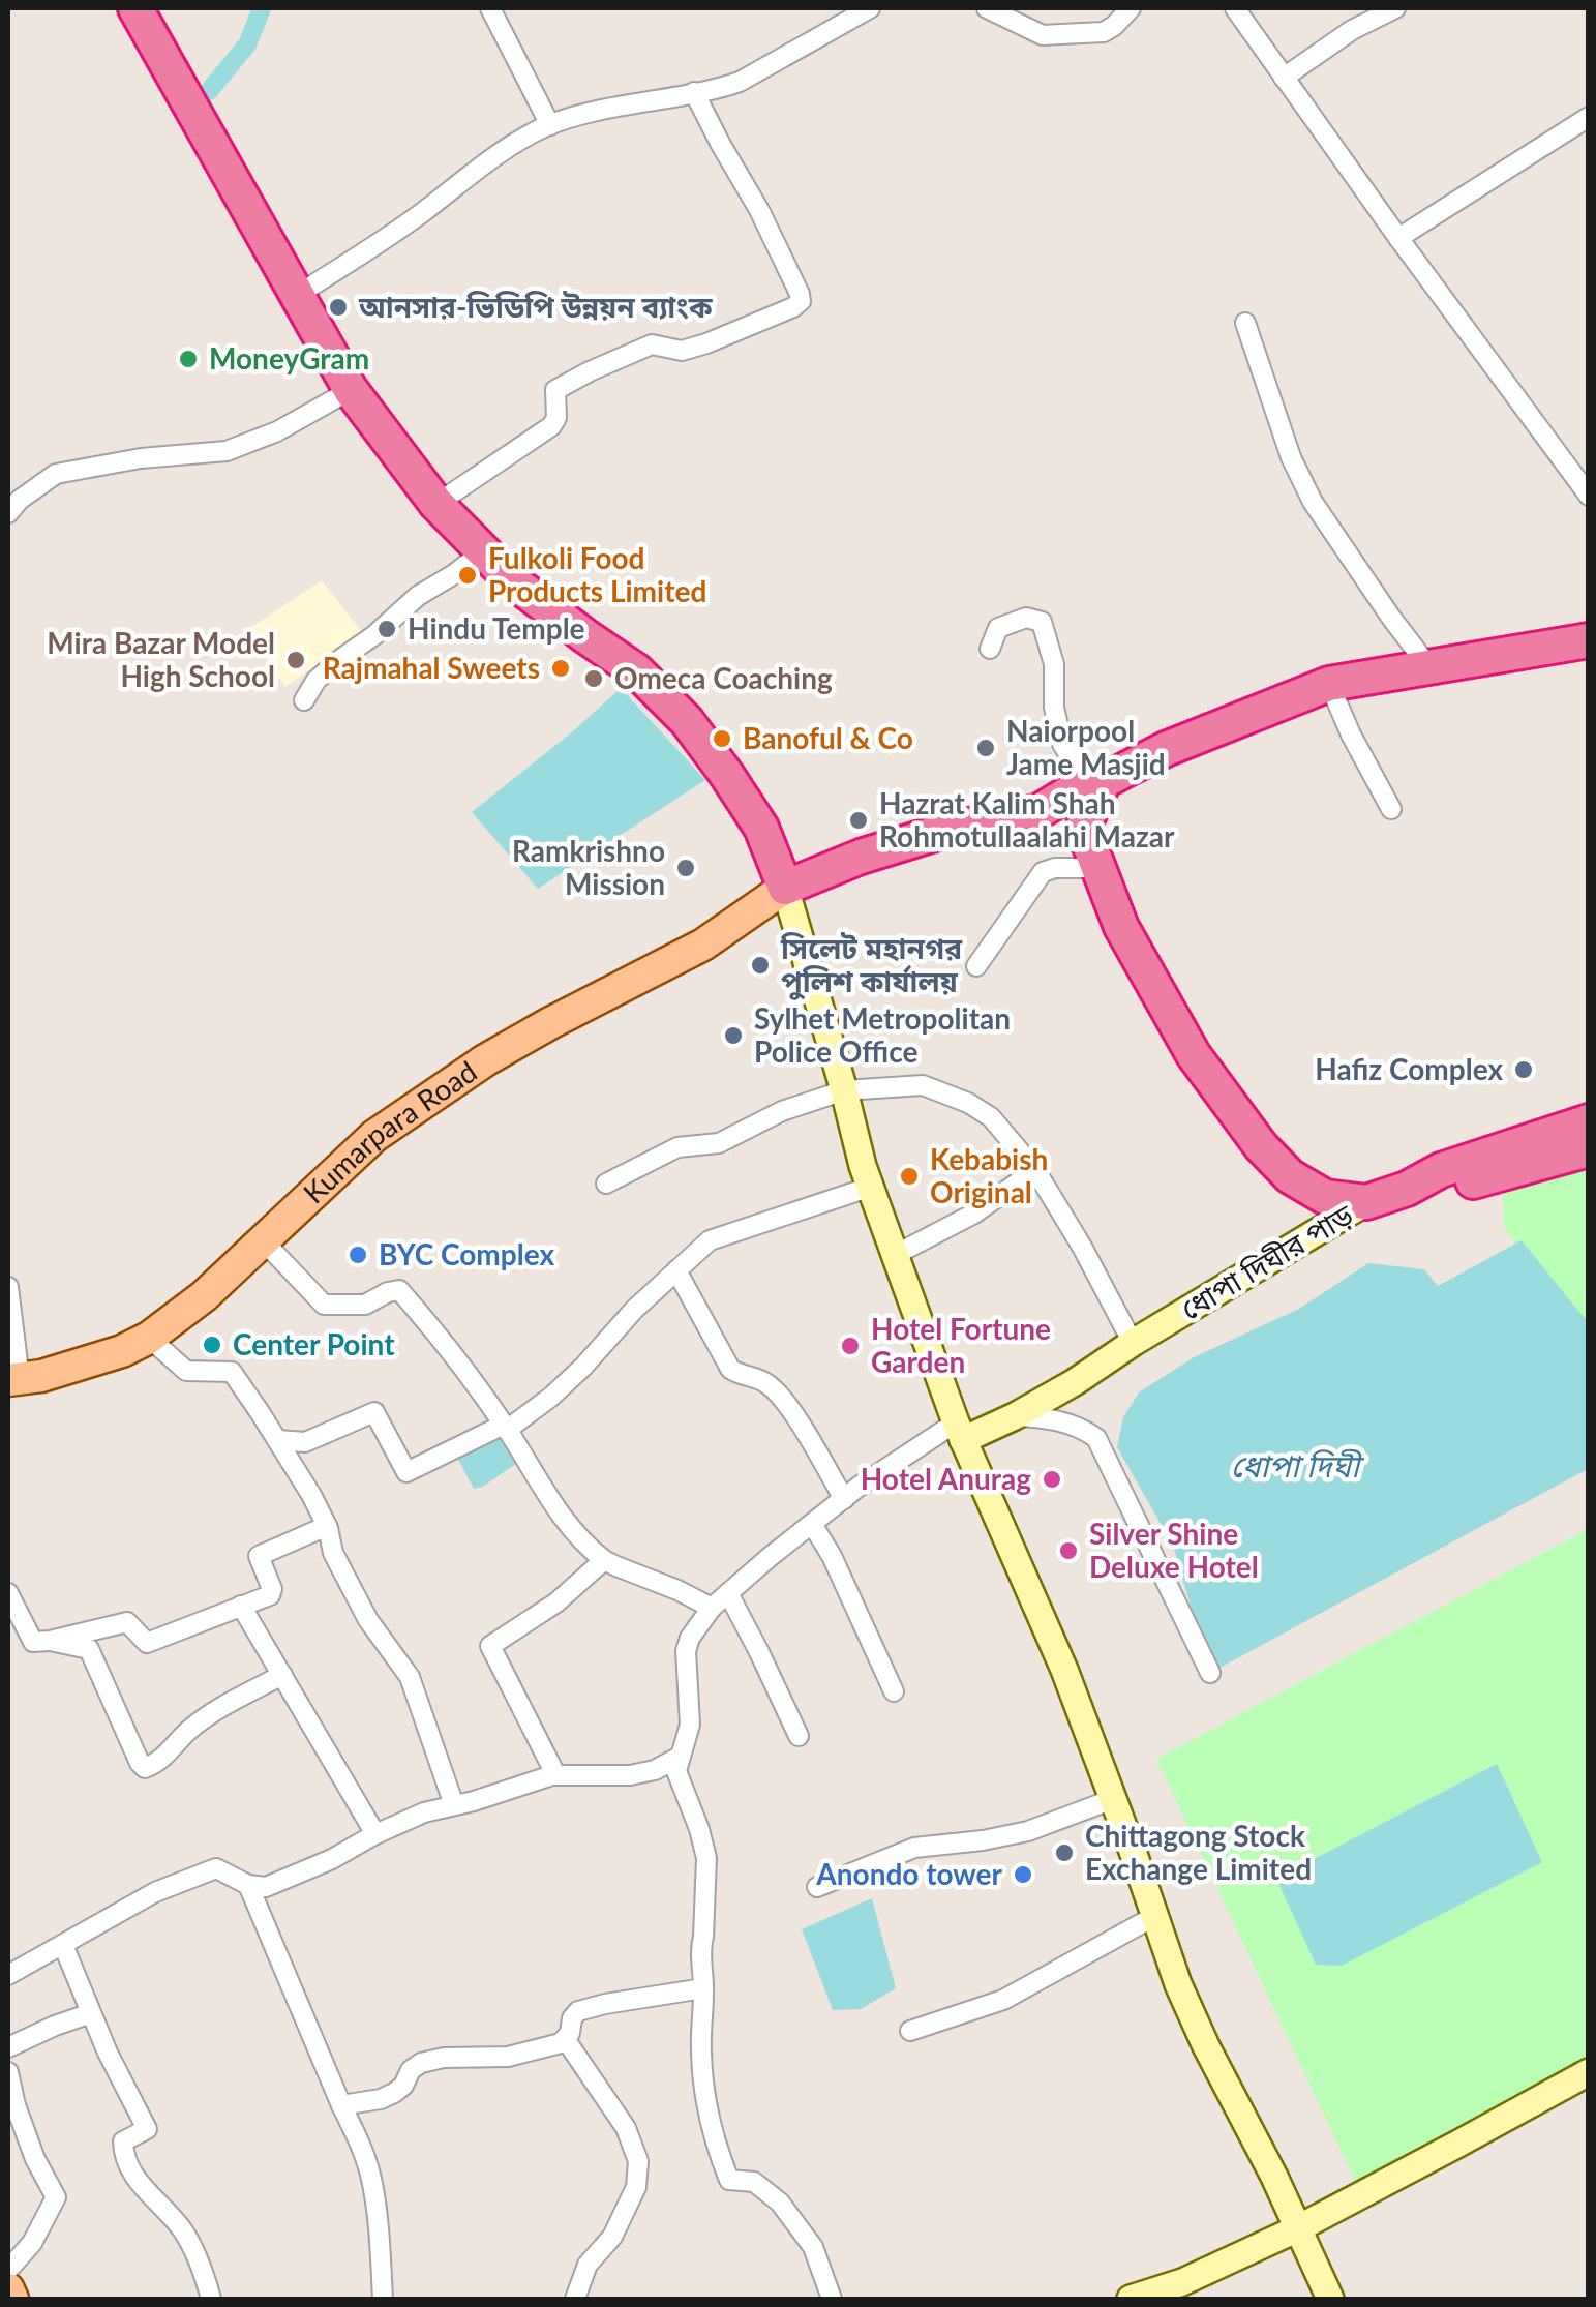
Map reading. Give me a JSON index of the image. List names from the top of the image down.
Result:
{
  "streets": {
    "highway": ["ধোপা দিঘীর পাড়"],
    "main road": ["Kumarpara Road"]
  },
  "water": ["ধোপা দিঘী"],
  "places": [
    "আনসার-ভিডিপি উন্নয়ন ব্যাংক",
    "MoneyGram",
    "Fulkoli Food Products Limited",
    "Hindu Temple",
    "Mira Bazar Model High School",
    "Rajmahal Sweets",
    "Omeca Coaching",
    "Banoful & Co",
    "Naiorpool Jame Masjid",
    "Hazrat Kalim Shah Rohmotullaalahi Mazar",
    "Ramkrishno Mission",
    "সিলেট মহানগর পুলিশ কার্যালয়",
    "Sylhet Metropolitan Police Office",
    "Hafiz Complex",
    "Kebabish Original",
    "BYC Complex",
    "Center Point",
    "Hotel Fortune Garden",
    "Hotel Anurag",
    "Silver Shine Deluxe Hotel",
    "Chittagong Stock Exchange Limited",
    "Anondo tower"
  ]
}
